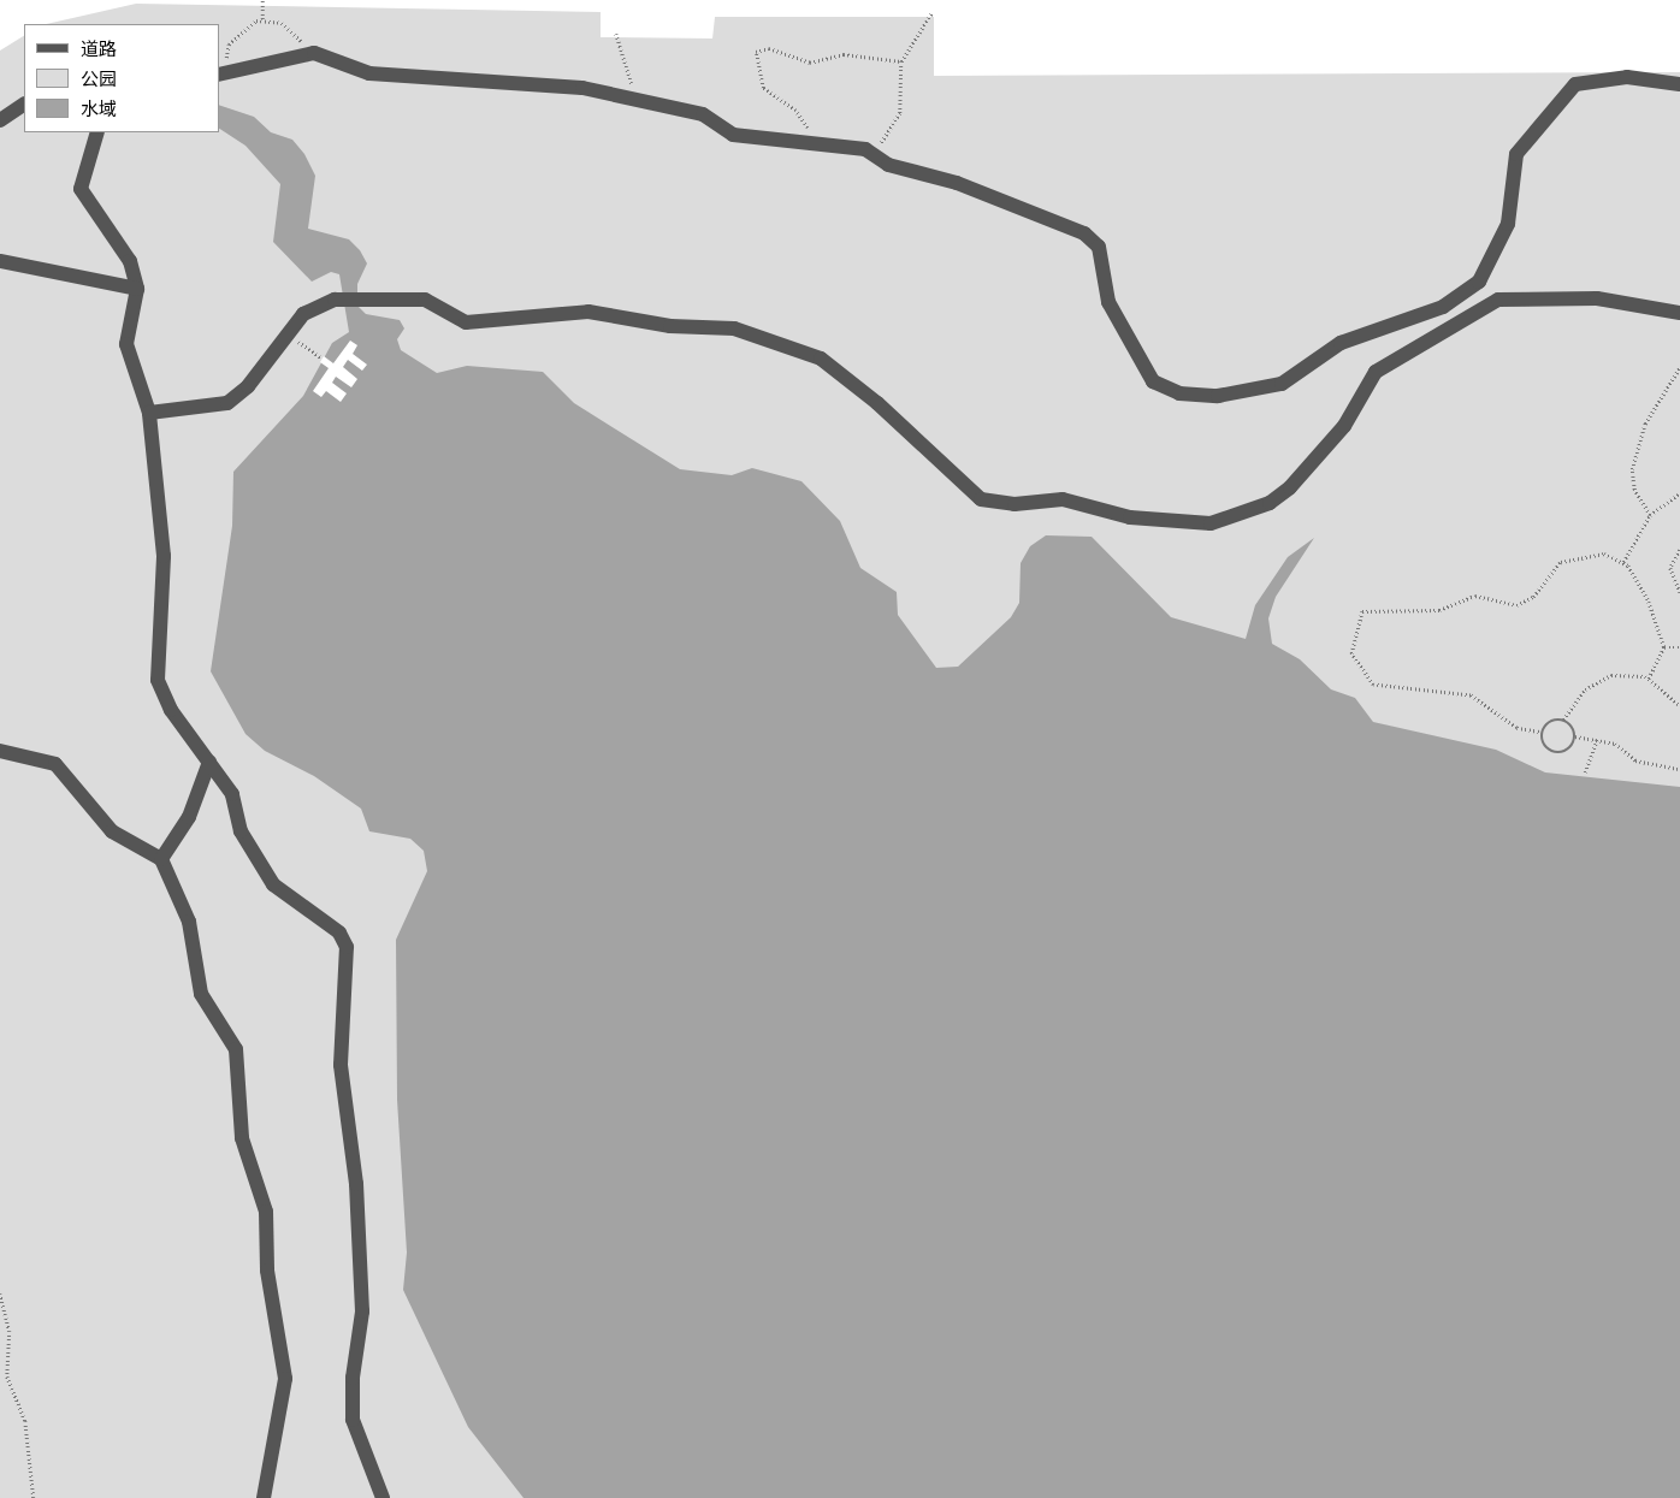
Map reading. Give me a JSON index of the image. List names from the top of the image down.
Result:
{
  "legend": ["道路", "公园", "水域"]
}
